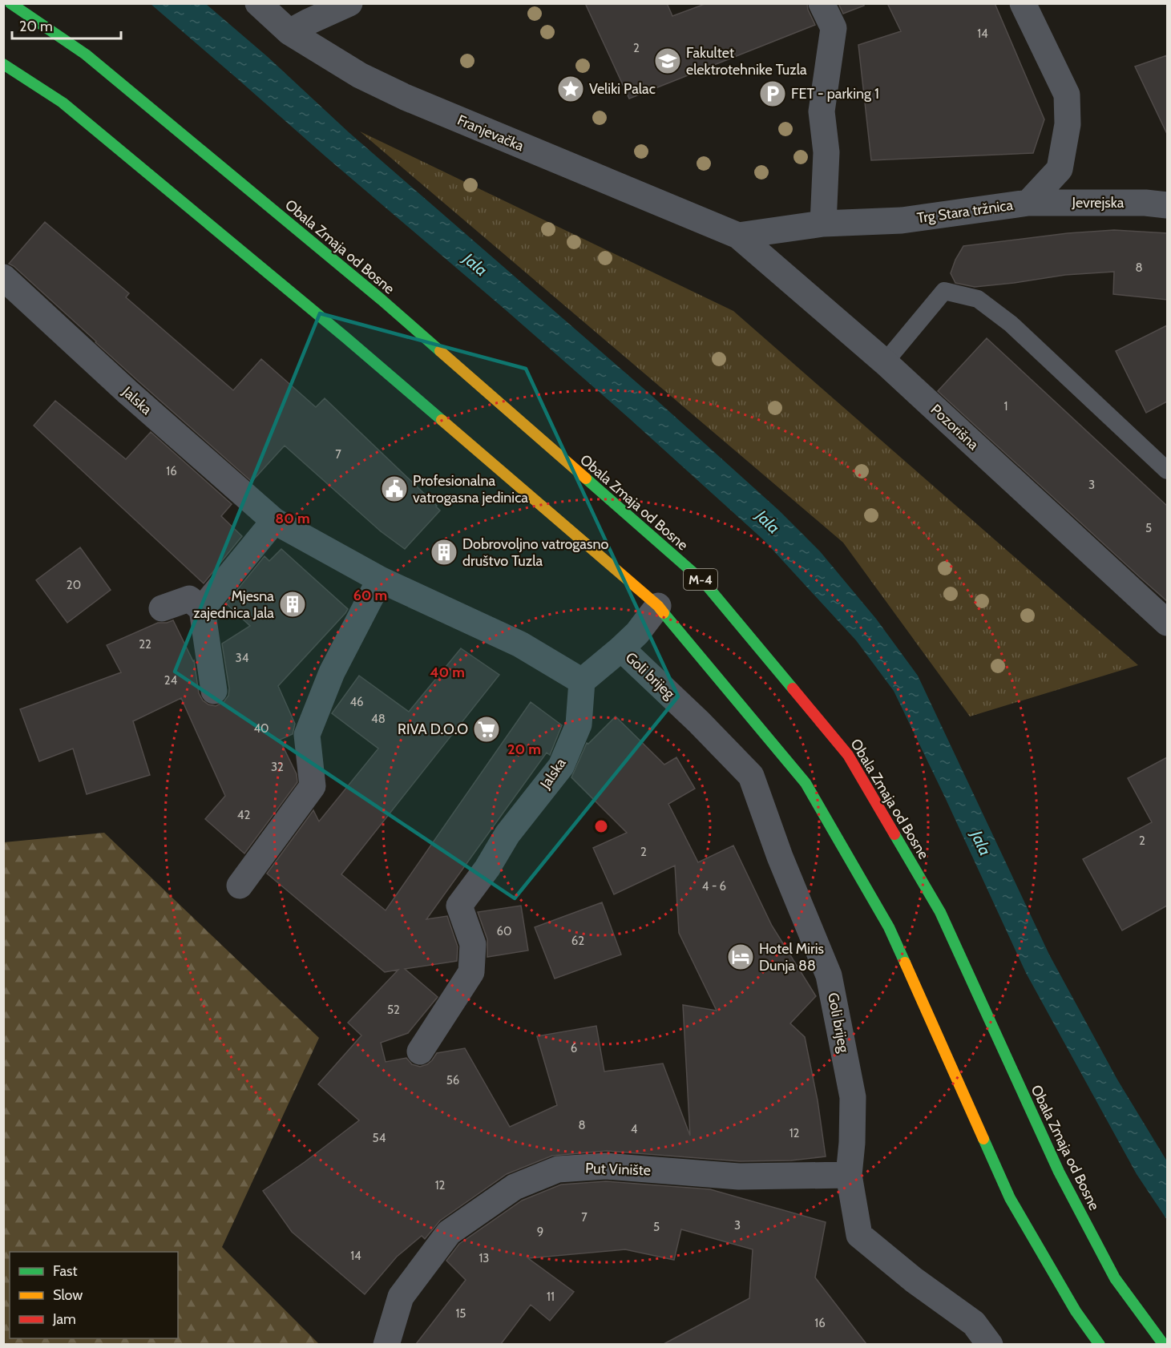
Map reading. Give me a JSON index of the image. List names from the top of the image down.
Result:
{
  "streets": {
    "main road": ["Obala Zmaja od Bosne", "M-4"],
    "street": [
      "Franjevačka",
      "Jevrejska",
      "Trg Stara tržnica",
      "Jalska",
      "Pozorišna",
      "Goli brijeg",
      "Put Vinište"
    ]
  },
  "crossings": [
    ["Franjevačka", "Trg Stara tržnica"],
    ["Franjevačka", "Pozorišna"],
    ["Jevrejska", "Trg Stara tržnica"],
    ["Trg Stara tržnica", "Pozorišna"],
    ["Goli brijeg", "Put Vinište"]
  ],
  "water": ["Jala"],
  "places": {
    "school or university": ["Fakultet elektrotehnike Tuzla"],
    "place": ["Veliki Palac"],
    "parking": ["FET - parking 1"],
    "public building": ["Profesionalna vatrogasna jedinica"],
    "building": ["Dobrovoljno vatrogasno društvo Tuzla", "Mjesna zajednica Jala"],
    "supermarket": ["RIVA D.O.O"],
    "hotel": ["Hotel Miris Dunja 88"]
  },
  "house_numbers": [
    "14",
    "2",
    "8",
    "1",
    "7",
    "16",
    "3",
    "5",
    "20",
    "22",
    "34",
    "24",
    "46",
    "48",
    "40",
    "32",
    "42",
    "2",
    "2",
    "4 - 6",
    "60",
    "62",
    "52",
    "6",
    "56",
    "8",
    "4",
    "12",
    "54",
    "12",
    "7",
    "3",
    "5",
    "9",
    "14",
    "13",
    "11",
    "15",
    "16"
  ],
  "legend": ["Fast", "Slow", "Jam"],
  "scale_bar": "20 m",
  "rings": [
    "80 m",
    "60 m",
    "40 m",
    "20 m"
  ]
}
